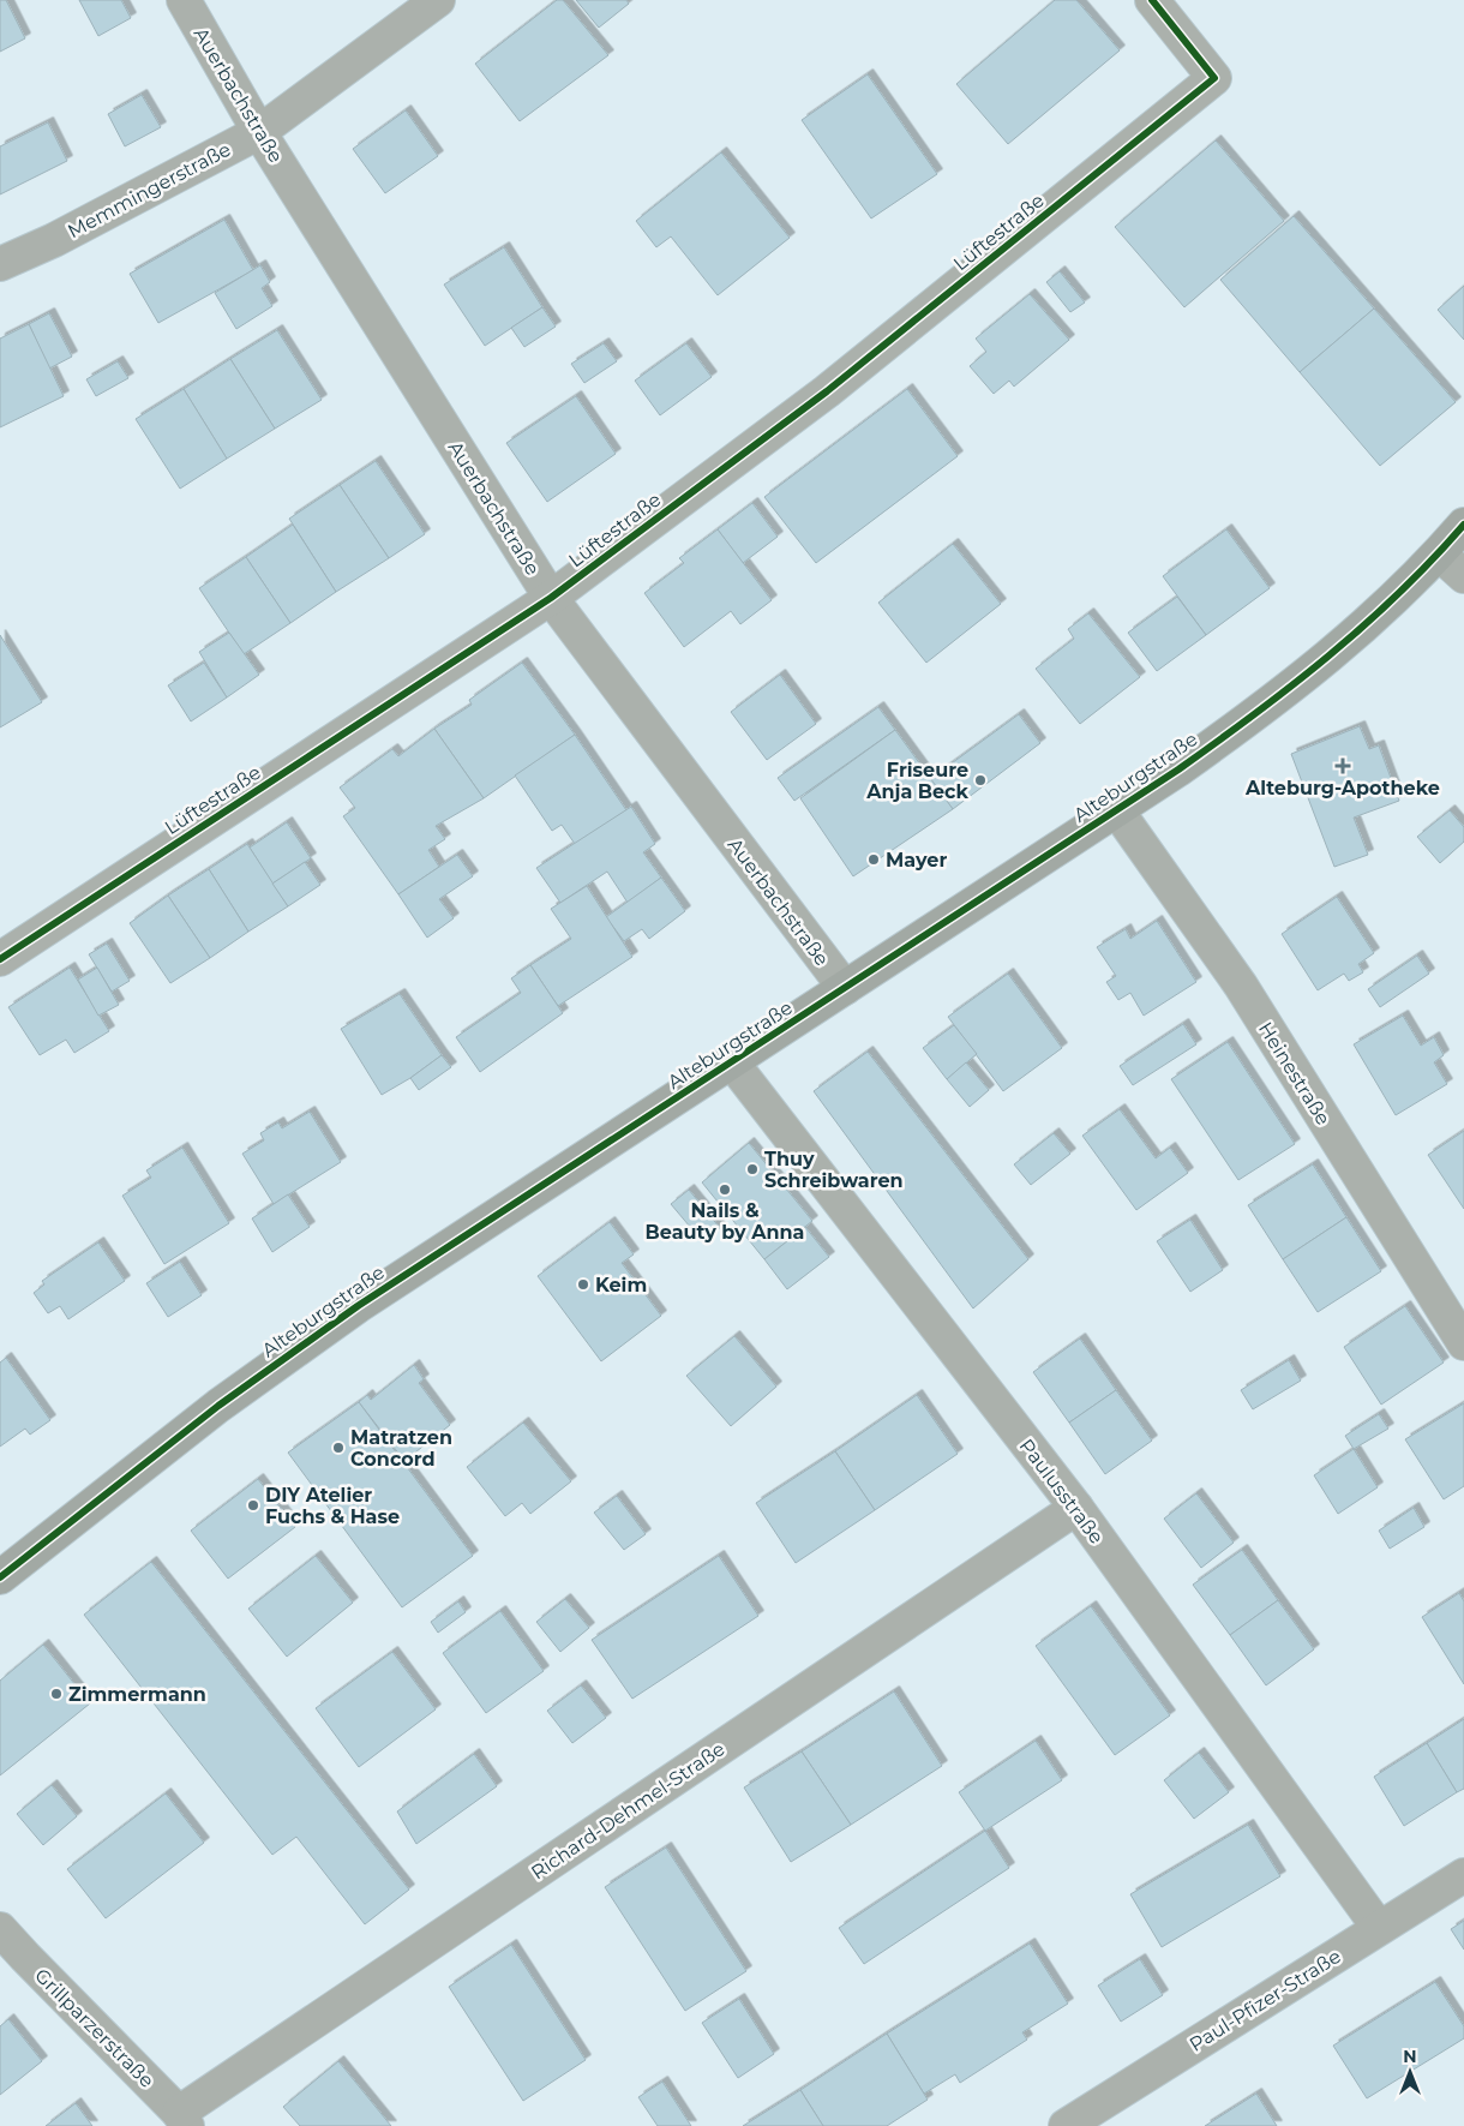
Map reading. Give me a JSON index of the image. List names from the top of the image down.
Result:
{
  "streets": {
    "main road": ["Alteburgstraße"],
    "street": [
      "Auerbachstraße",
      "Memmingerstraße",
      "Lüftestraße",
      "Heinestraße",
      "Paulusstraße",
      "Richard-Dehmel-Straße",
      "Paul-Pfizer-Straße",
      "Grillparzerstraße"
    ]
  },
  "crossings": [
    ["Auerbachstraße", "Memmingerstraße"],
    ["Auerbachstraße", "Lüftestraße"],
    ["Auerbachstraße", "Alteburgstraße"],
    ["Alteburgstraße", "Heinestraße"],
    ["Alteburgstraße", "Paulusstraße"],
    ["Paulusstraße", "Richard-Dehmel-Straße"],
    ["Paulusstraße", "Paul-Pfizer-Straße"],
    ["Richard-Dehmel-Straße", "Grillparzerstraße"]
  ],
  "places": {
    "health": ["Alteburg-Apotheke"],
    "other": [
      "Friseure Anja Beck",
      "Mayer",
      "Thuy Schreibwaren",
      "Nails & Beauty by Anna",
      "Keim",
      "Matratzen Concord",
      "DIY Atelier Fuchs & Hase",
      "Zimmermann"
    ]
  },
  "north": "top"
}
